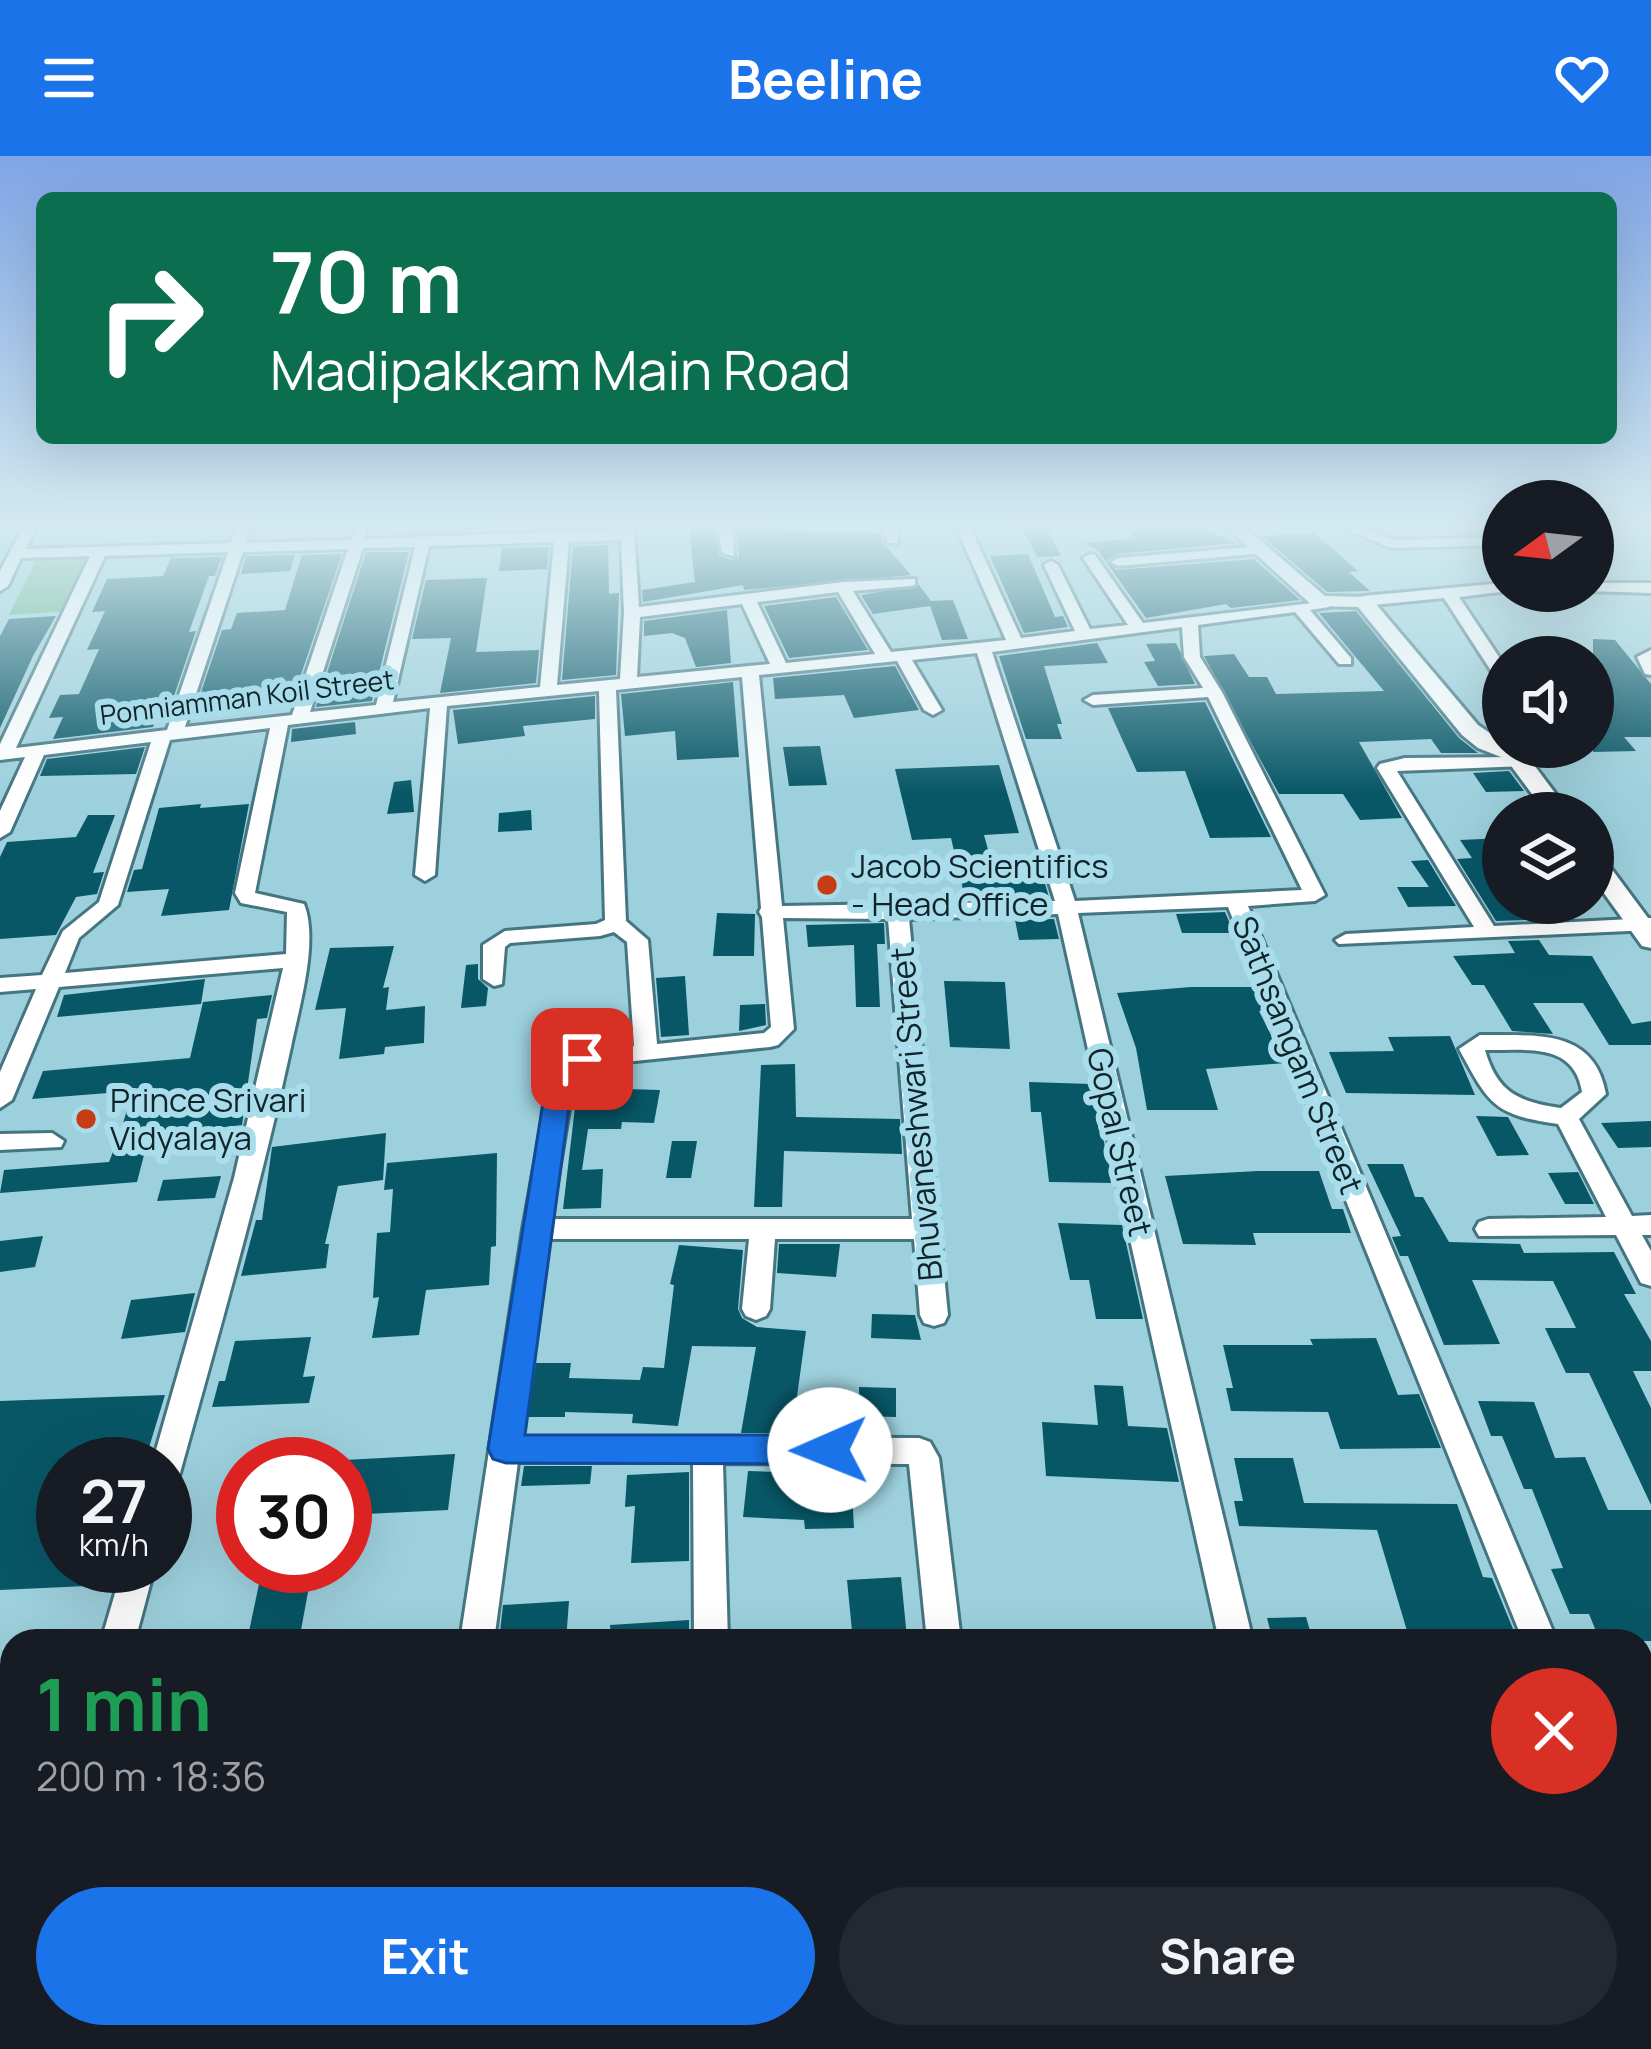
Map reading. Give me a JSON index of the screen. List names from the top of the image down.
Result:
{
  "streets": {
    "street": [
      "Ponniamman Koil Street",
      "Sathsangam Street",
      "Bhuvaneshwari Street",
      "Gopal Street"
    ]
  },
  "crossings": [
    ["Ponniamman Koil Street", "Gopal Street"],
    ["Sathsangam Street", "Bhuvaneshwari Street"],
    ["Sathsangam Street", "Gopal Street"]
  ],
  "places": ["Jacob Scientifics - Head Office", "Prince Srivari Vidyalaya"],
  "north": "left",
  "page": {
    "header": "Beeline",
    "turn": ["70 m", "Madipakkam Main Road"],
    "speed": "27 km/h",
    "limit": "30",
    "heading": ["1 min", "200 m · 18:36"],
    "buttons": ["Exit", "Share"]
  }
}
